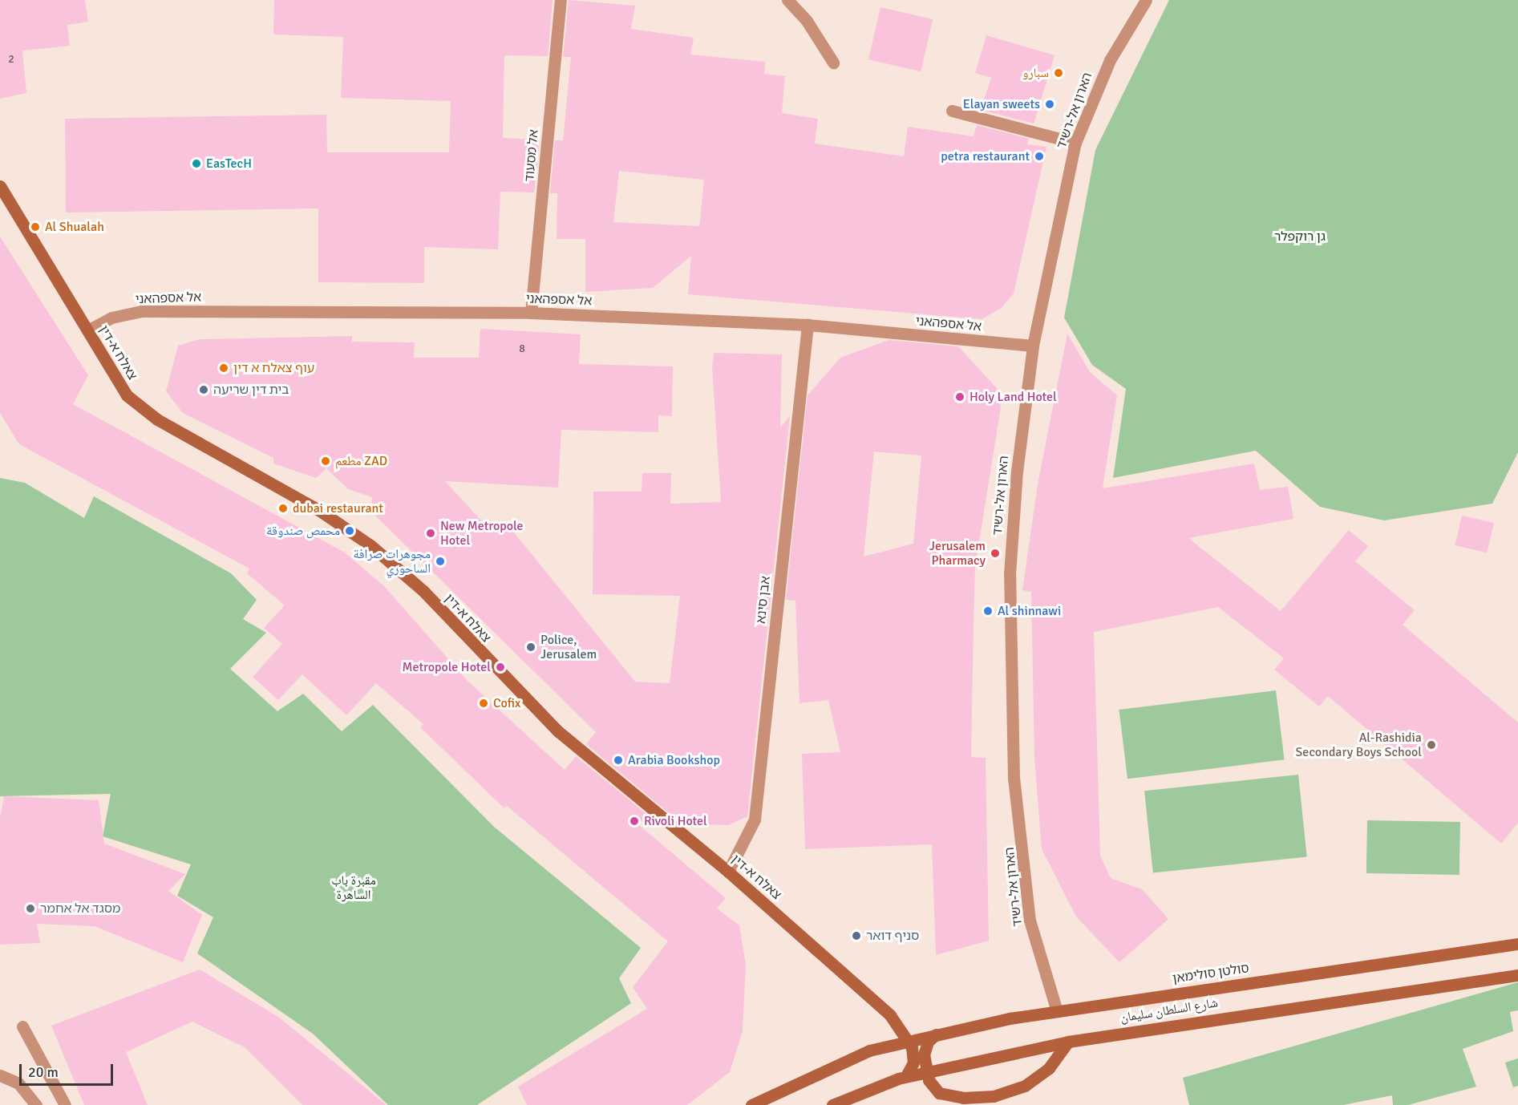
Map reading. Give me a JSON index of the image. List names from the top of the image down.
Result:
{
  "streets": {
    "street": [
      "הארון אל-רשיד",
      "אל מסעוד",
      "אל אספהאני",
      "צאלח א-דין",
      "אבן סינא",
      "סולטן סולימאן",
      "شارع السلطان سليمان"
    ]
  },
  "crossings": [
    ["הארון אל-רשיד", "אל אספהאני"],
    ["הארון אל-רשיד", "סולטן סולימאן"],
    ["אל מסעוד", "אל אספהאני"],
    ["אל אספהאני", "צאלח א-דין"],
    ["אל אספהאני", "אבן סינא"],
    ["צאלח א-דין", "אבן סינא"],
    ["צאלח א-דין", "סולטן סולימאן"]
  ],
  "parks": ["גן רוקפלר", "مقبرة باب الساهرة"],
  "places": [
    "سبارو",
    "Elayan sweets",
    "petra restaurant",
    "EasTecH",
    "Al Shualah",
    "עוף צאלח א דין",
    "בית דין שריעה",
    "Holy Land Hotel",
    "مطعم ZAD",
    "dubai restaurant",
    "محمص صندوقة",
    "New Metropole Hotel",
    "Jerusalem Pharmacy",
    "مجوهرات صرافة الساحوري",
    "Al shinnawi",
    "Police, Jerusalem",
    "Metropole Hotel",
    "Cofix",
    "Al-Rashidia Secondary Boys School",
    "Arabia Bookshop",
    "Rivoli Hotel",
    "מסגד אל אחמר",
    "סניף דואר"
  ],
  "house_numbers": ["2", "8"],
  "scale_bar": "20 m"
}
